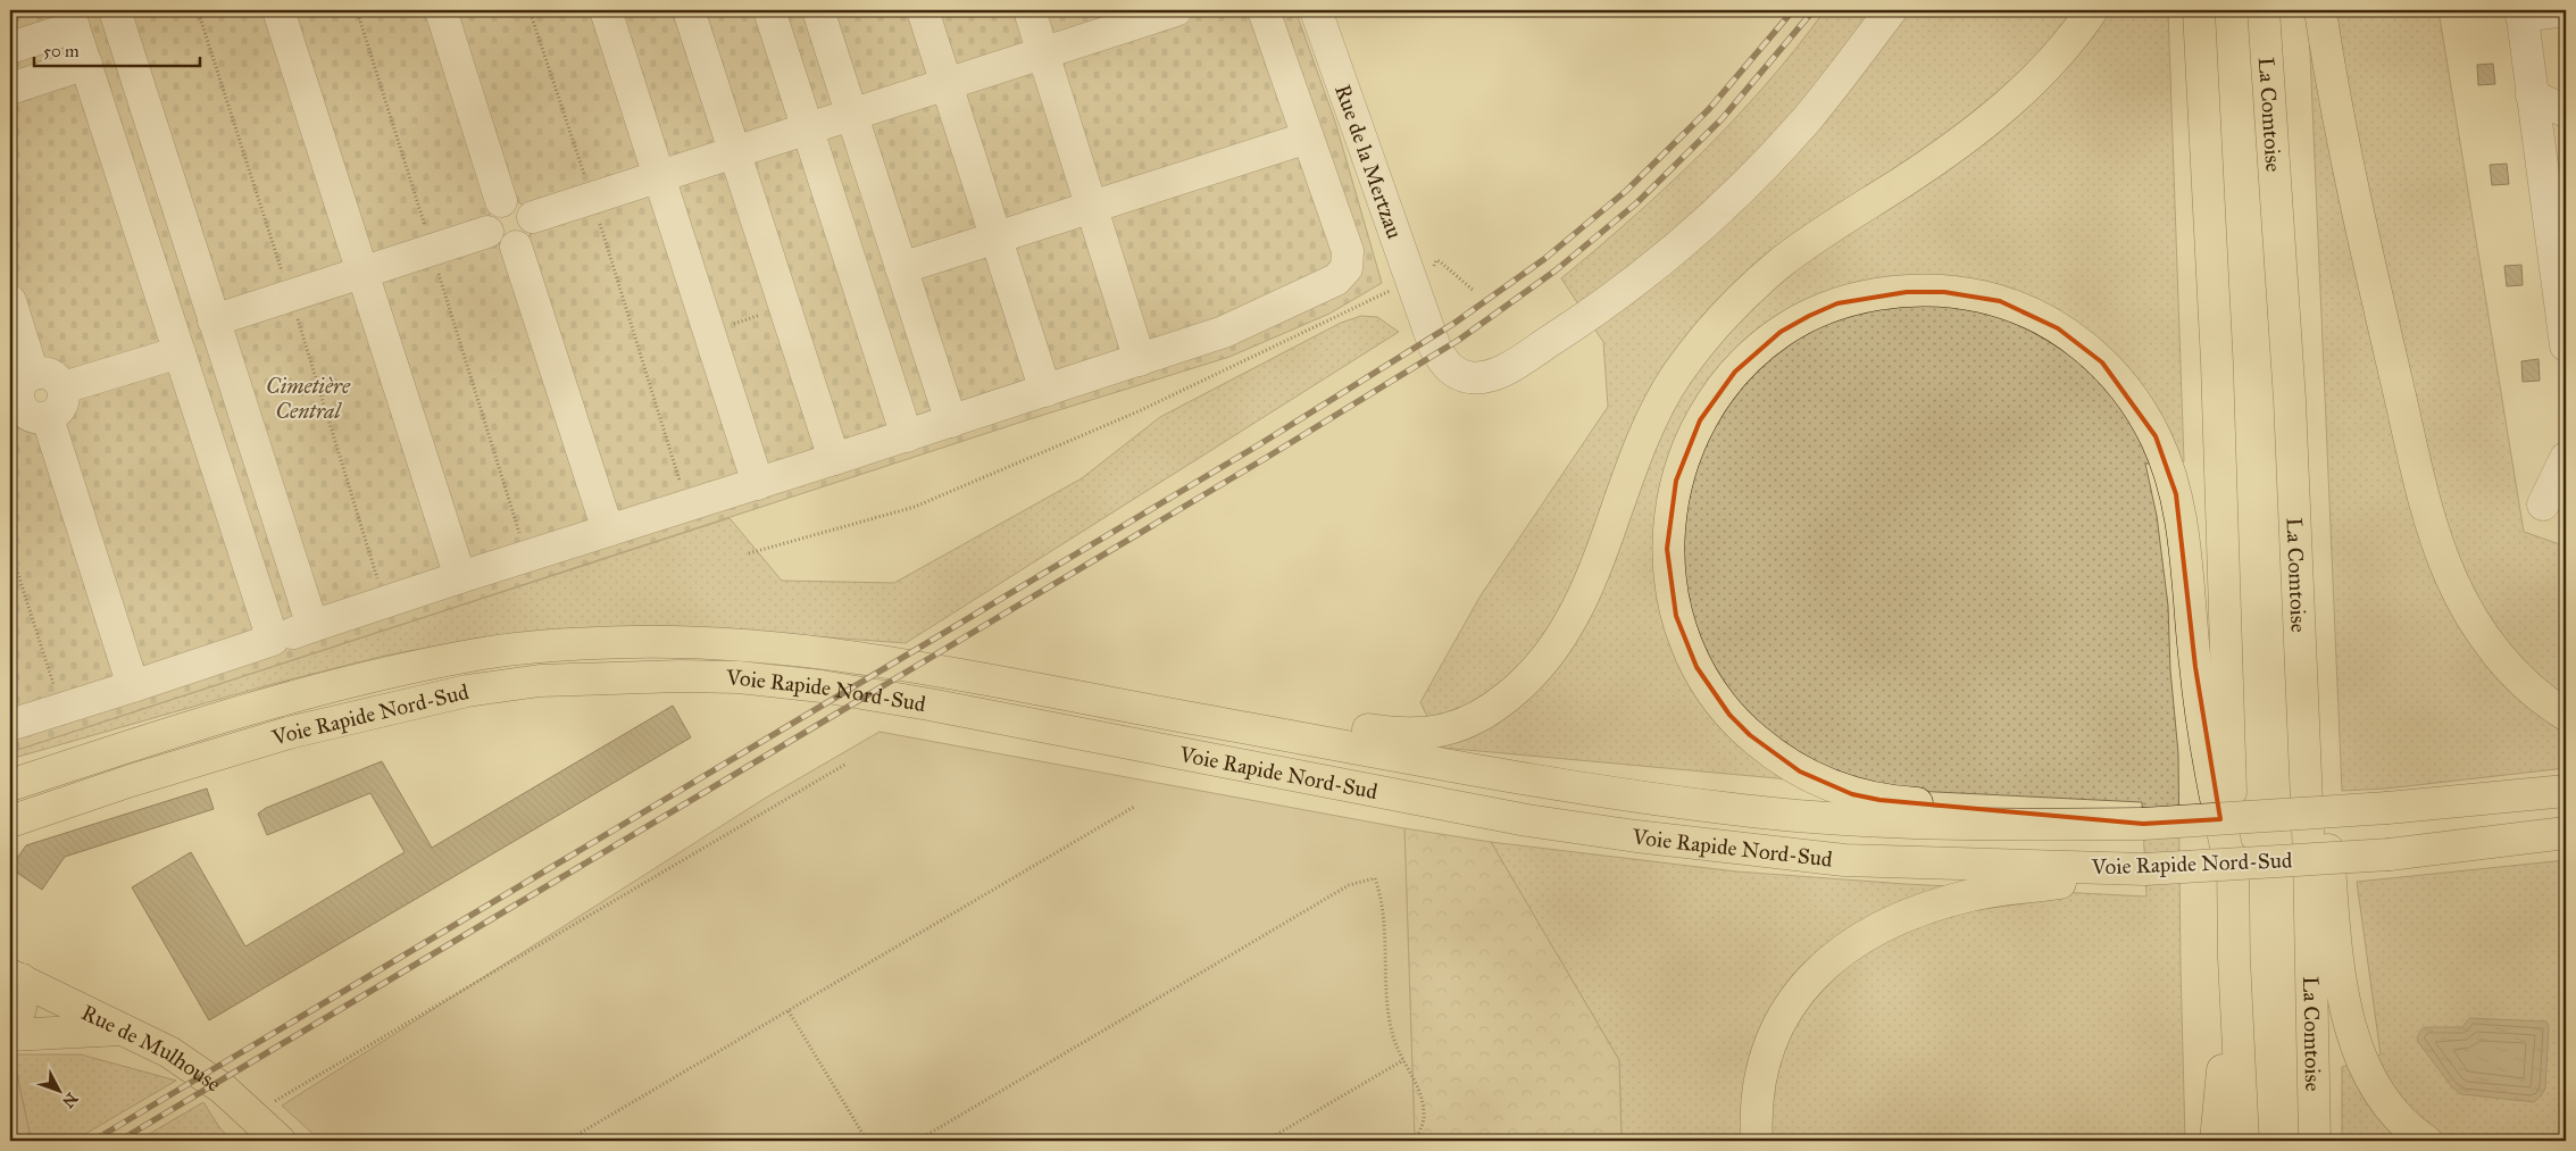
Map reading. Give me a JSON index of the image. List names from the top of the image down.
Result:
{
  "streets": {
    "main road": ["La Comtoise", "Voie Rapide Nord-Sud", "Rue de Mulhouse"],
    "street": ["Rue de la Mertzau"]
  },
  "parks": ["Cimetière Central"],
  "scale_bar": "50 m",
  "north": "bottom right"
}
